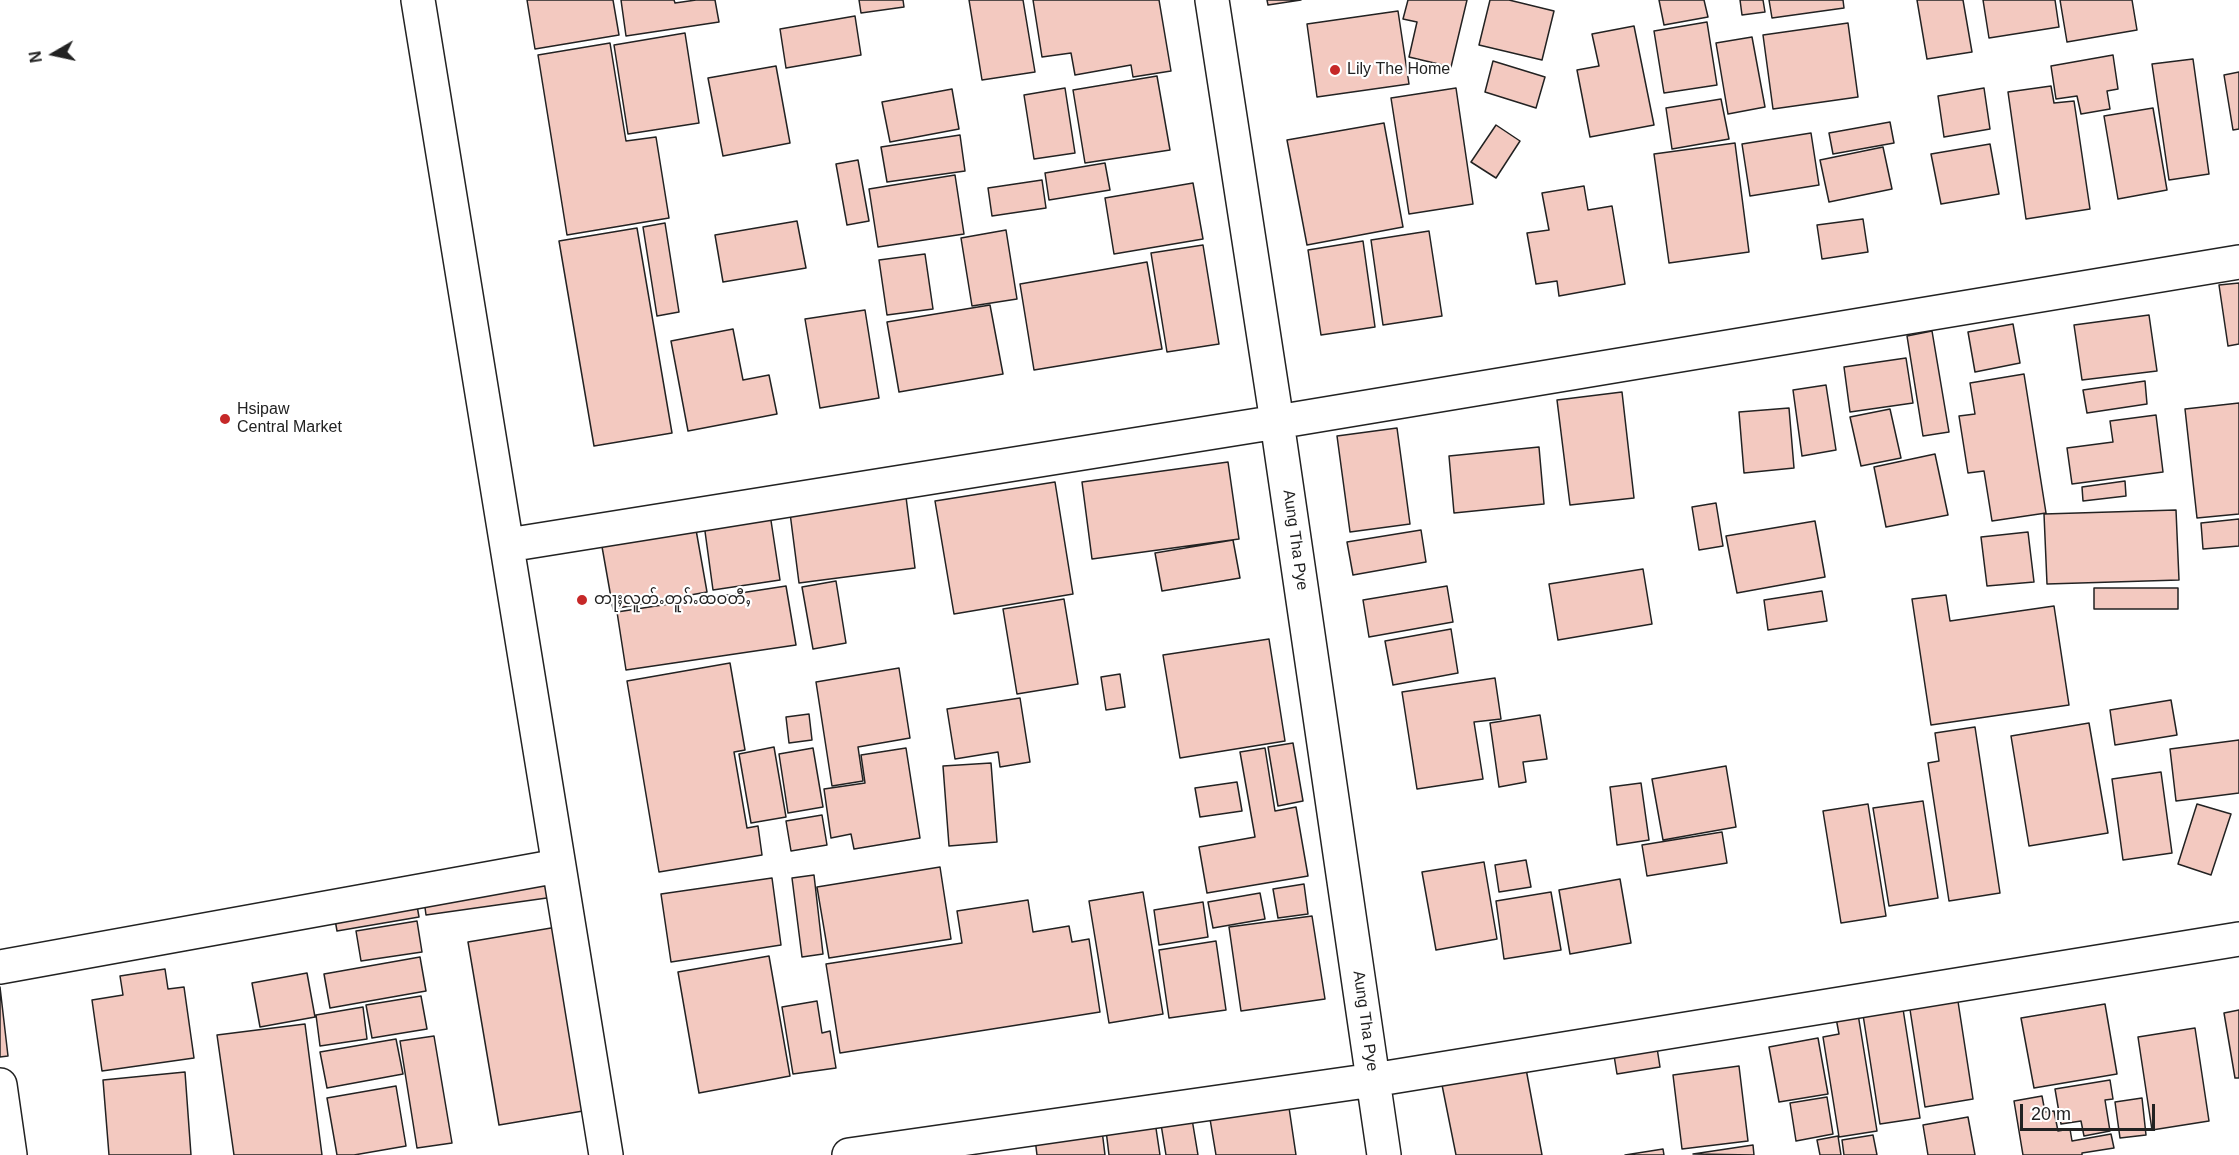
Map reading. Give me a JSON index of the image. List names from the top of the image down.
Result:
{
  "streets": {
    "street": ["Aung Tha Pye"]
  },
  "places": ["Lily The Home", "Hsipaw Central Market", "တႃႈလူတ်ႉတူၵ်ႉထဝတီႇ"],
  "scale_bar": "20 m",
  "north": "left"
}
